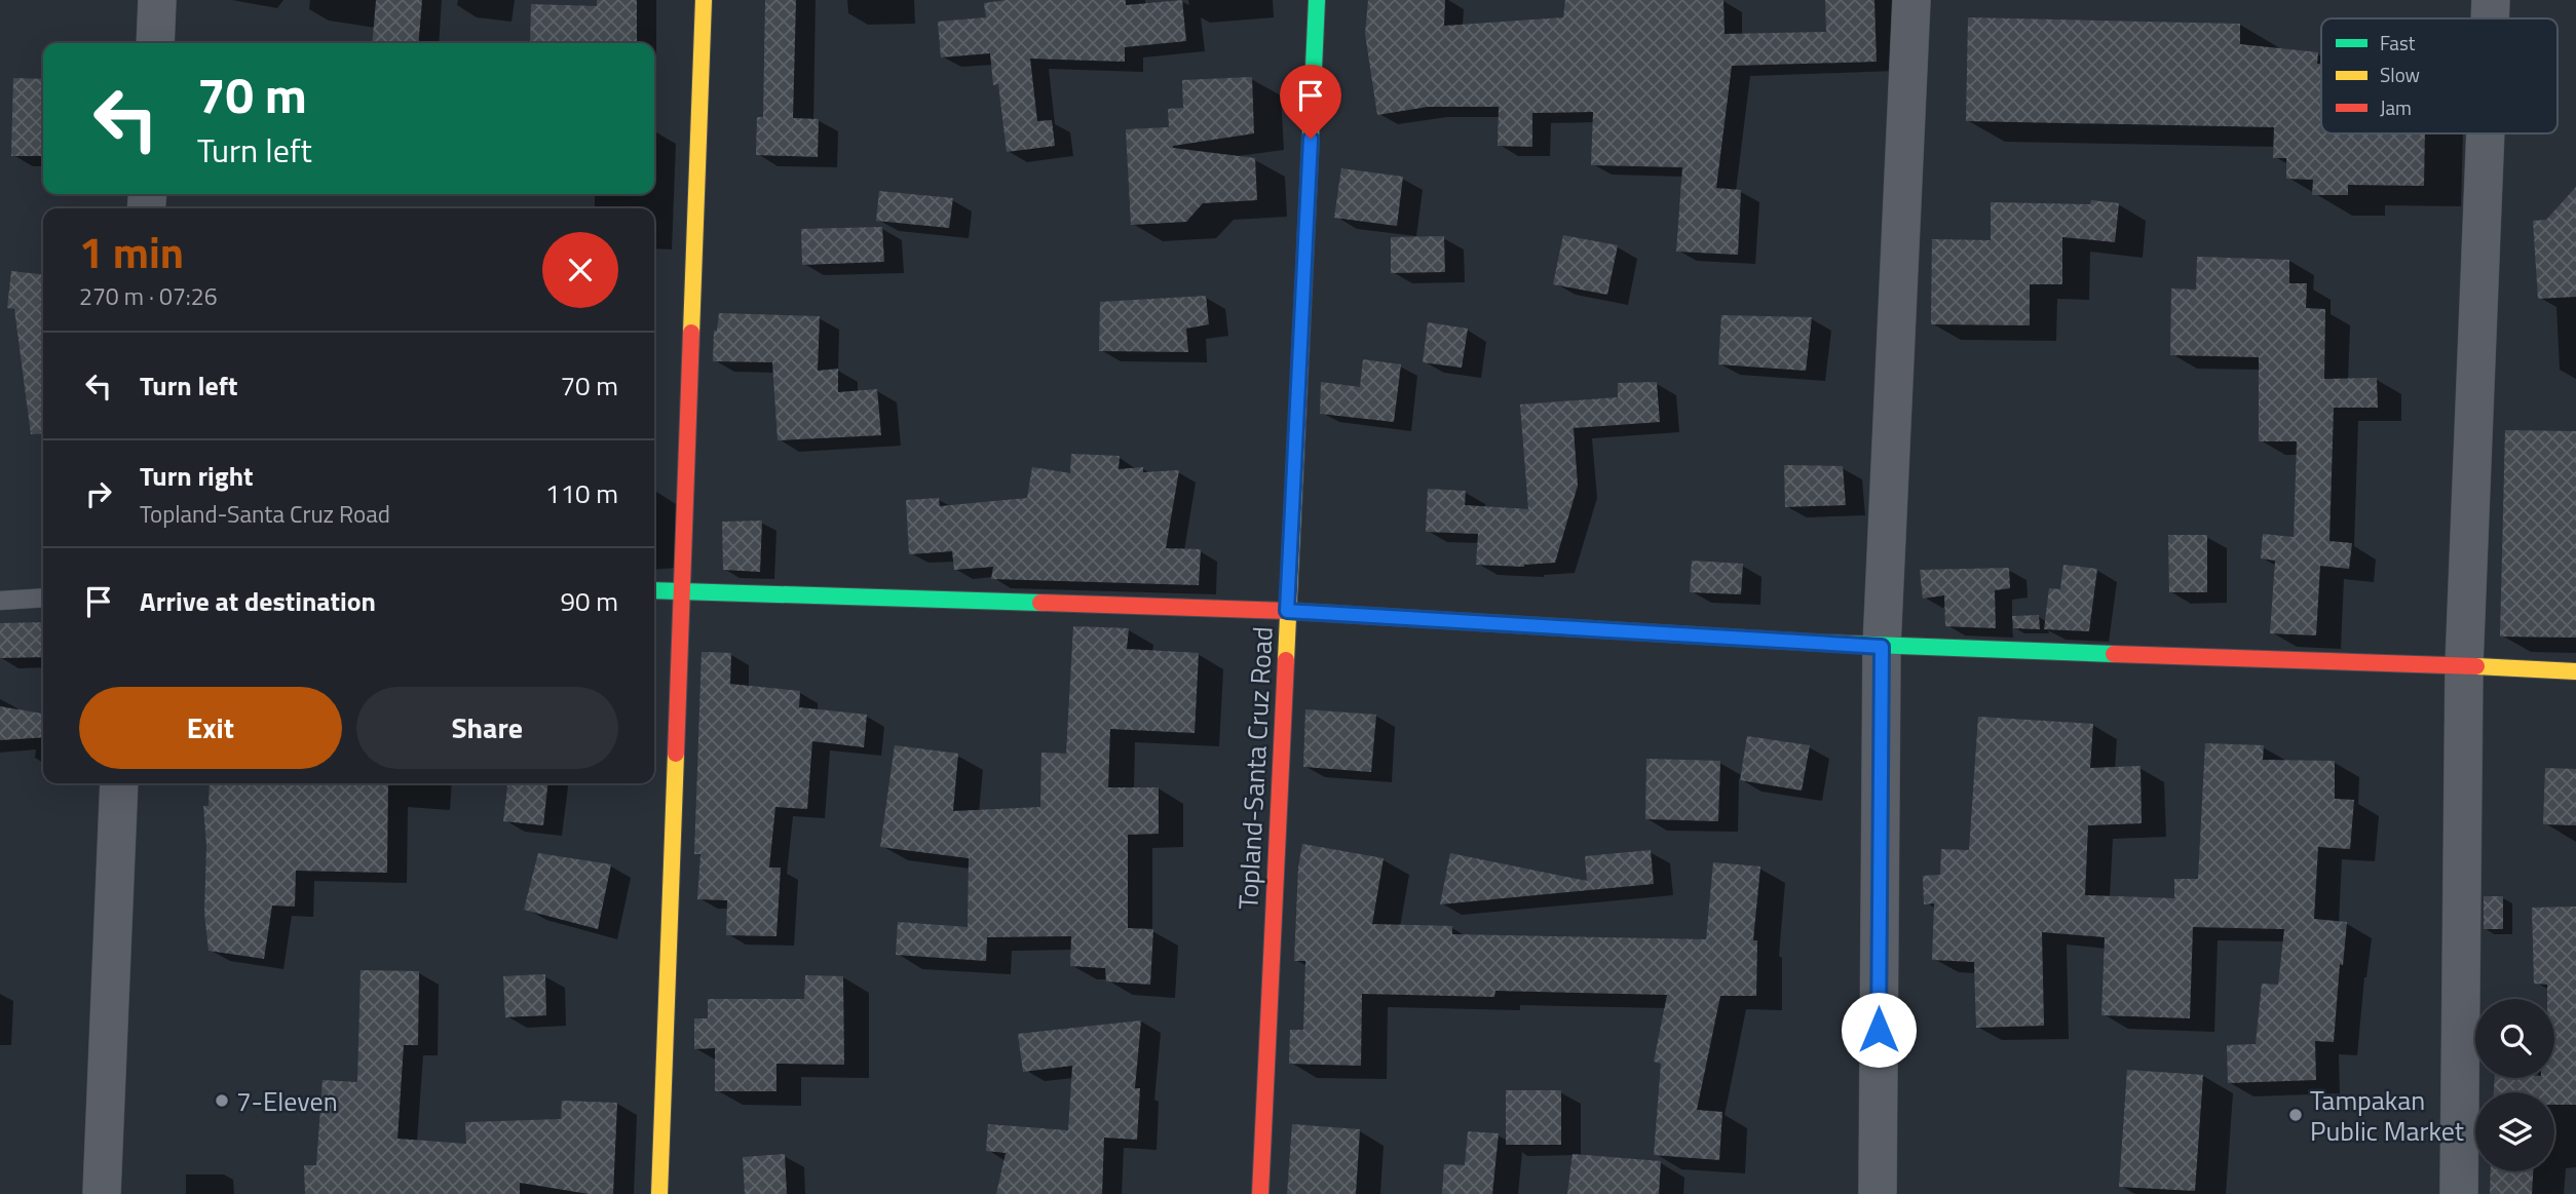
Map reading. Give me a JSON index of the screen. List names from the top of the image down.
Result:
{
  "streets": {
    "street": ["Topland-Santa Cruz Road"]
  },
  "places": ["7-Eleven", "Tampakan Public Market"],
  "legend": ["Fast", "Slow", "Jam"],
  "page": {
    "turn": ["70 m", "Turn left"],
    "heading": ["1 min", "270 m · 07:26"],
    "list": [
      {
        "name": "Turn left",
        "value": "70 m"
      },
      {
        "name": "Turn right",
        "note": "Topland-Santa Cruz Road",
        "value": "110 m"
      },
      {
        "name": "Arrive at destination",
        "value": "90 m"
      }
    ],
    "buttons": ["Exit", "Share"]
  }
}
